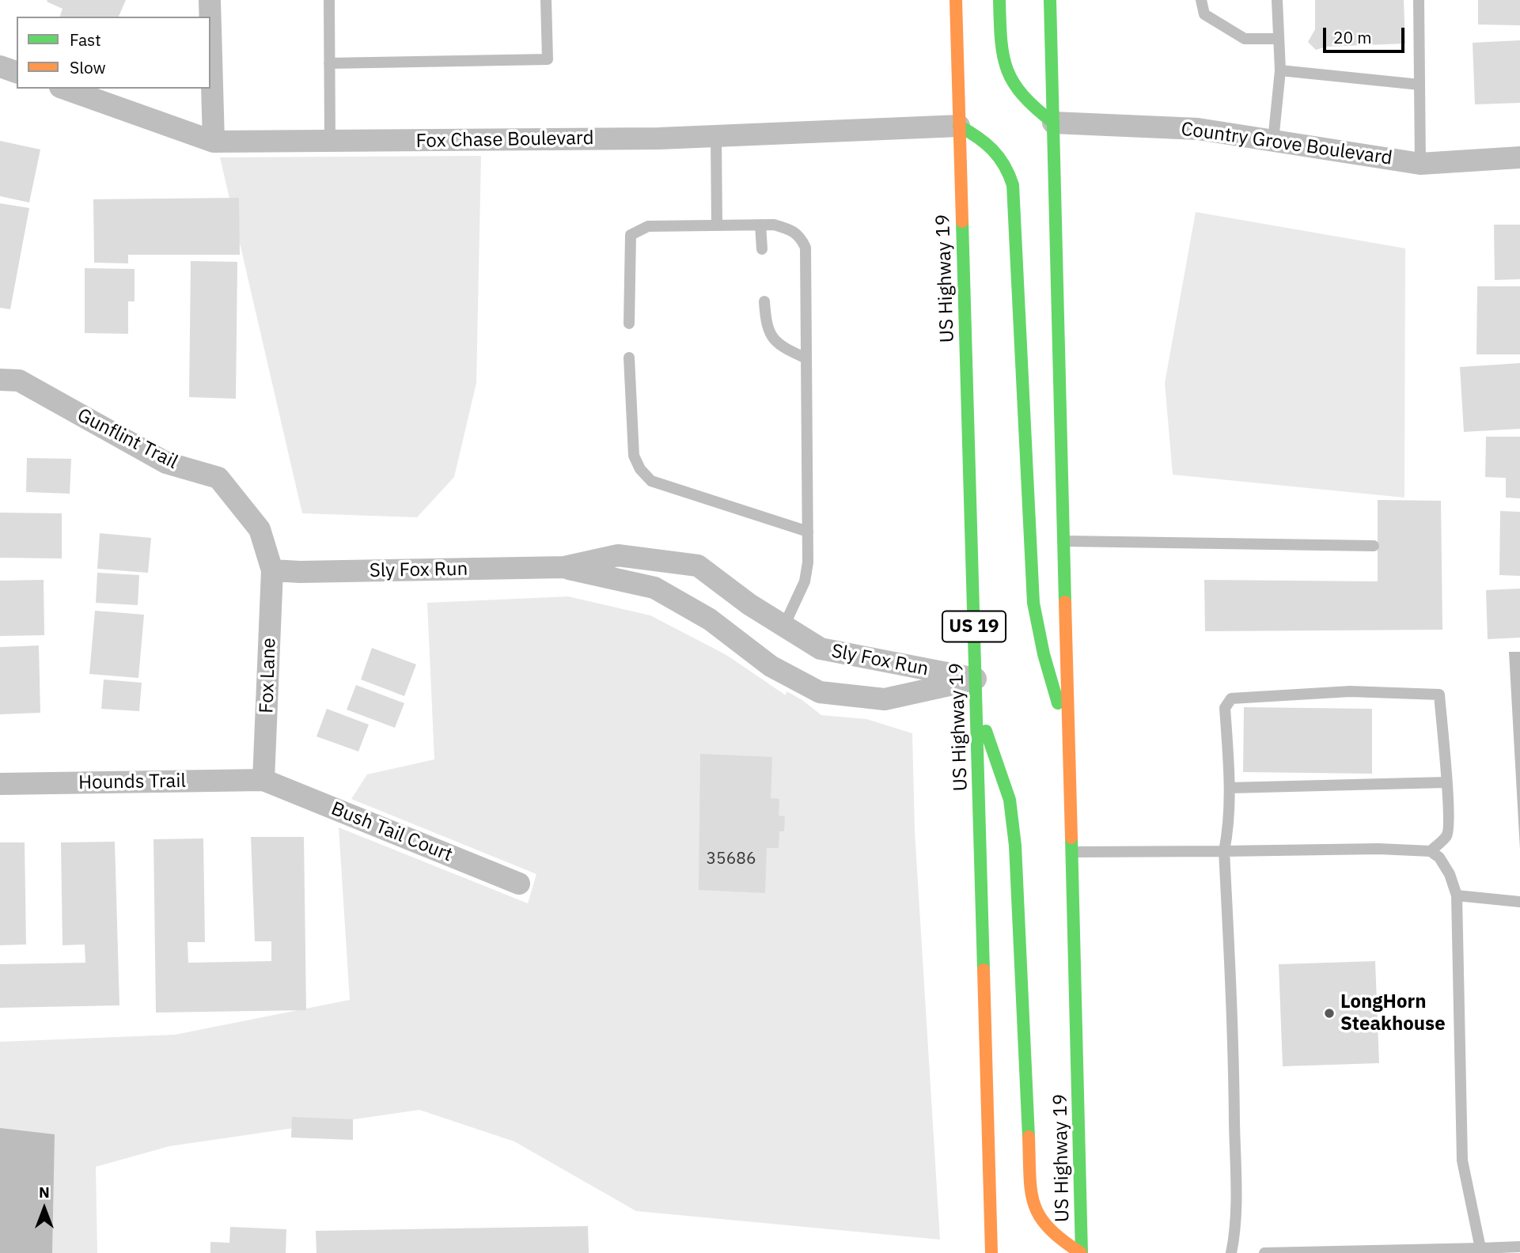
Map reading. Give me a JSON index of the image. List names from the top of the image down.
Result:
{
  "streets": {
    "highway": ["US Highway 19", "US 19"],
    "street": [
      "Fox Chase Boulevard",
      "Country Grove Boulevard",
      "Gunflint Trail",
      "Sly Fox Run",
      "Fox Lane",
      "Hounds Trail",
      "Bush Tail Court"
    ]
  },
  "crossings": [
    ["Fox Chase Boulevard", "US Highway 19"],
    ["Country Grove Boulevard", "US Highway 19"],
    ["US Highway 19", "Sly Fox Run"],
    ["Gunflint Trail", "Sly Fox Run"],
    ["Gunflint Trail", "Fox Lane"],
    ["Sly Fox Run", "Fox Lane"],
    ["Fox Lane", "Hounds Trail"],
    ["Fox Lane", "Bush Tail Court"],
    ["Hounds Trail", "Bush Tail Court"]
  ],
  "places": ["LongHorn Steakhouse"],
  "house_numbers": ["35686"],
  "legend": ["Fast", "Slow"],
  "scale_bar": "20 m",
  "north": "top"
}
